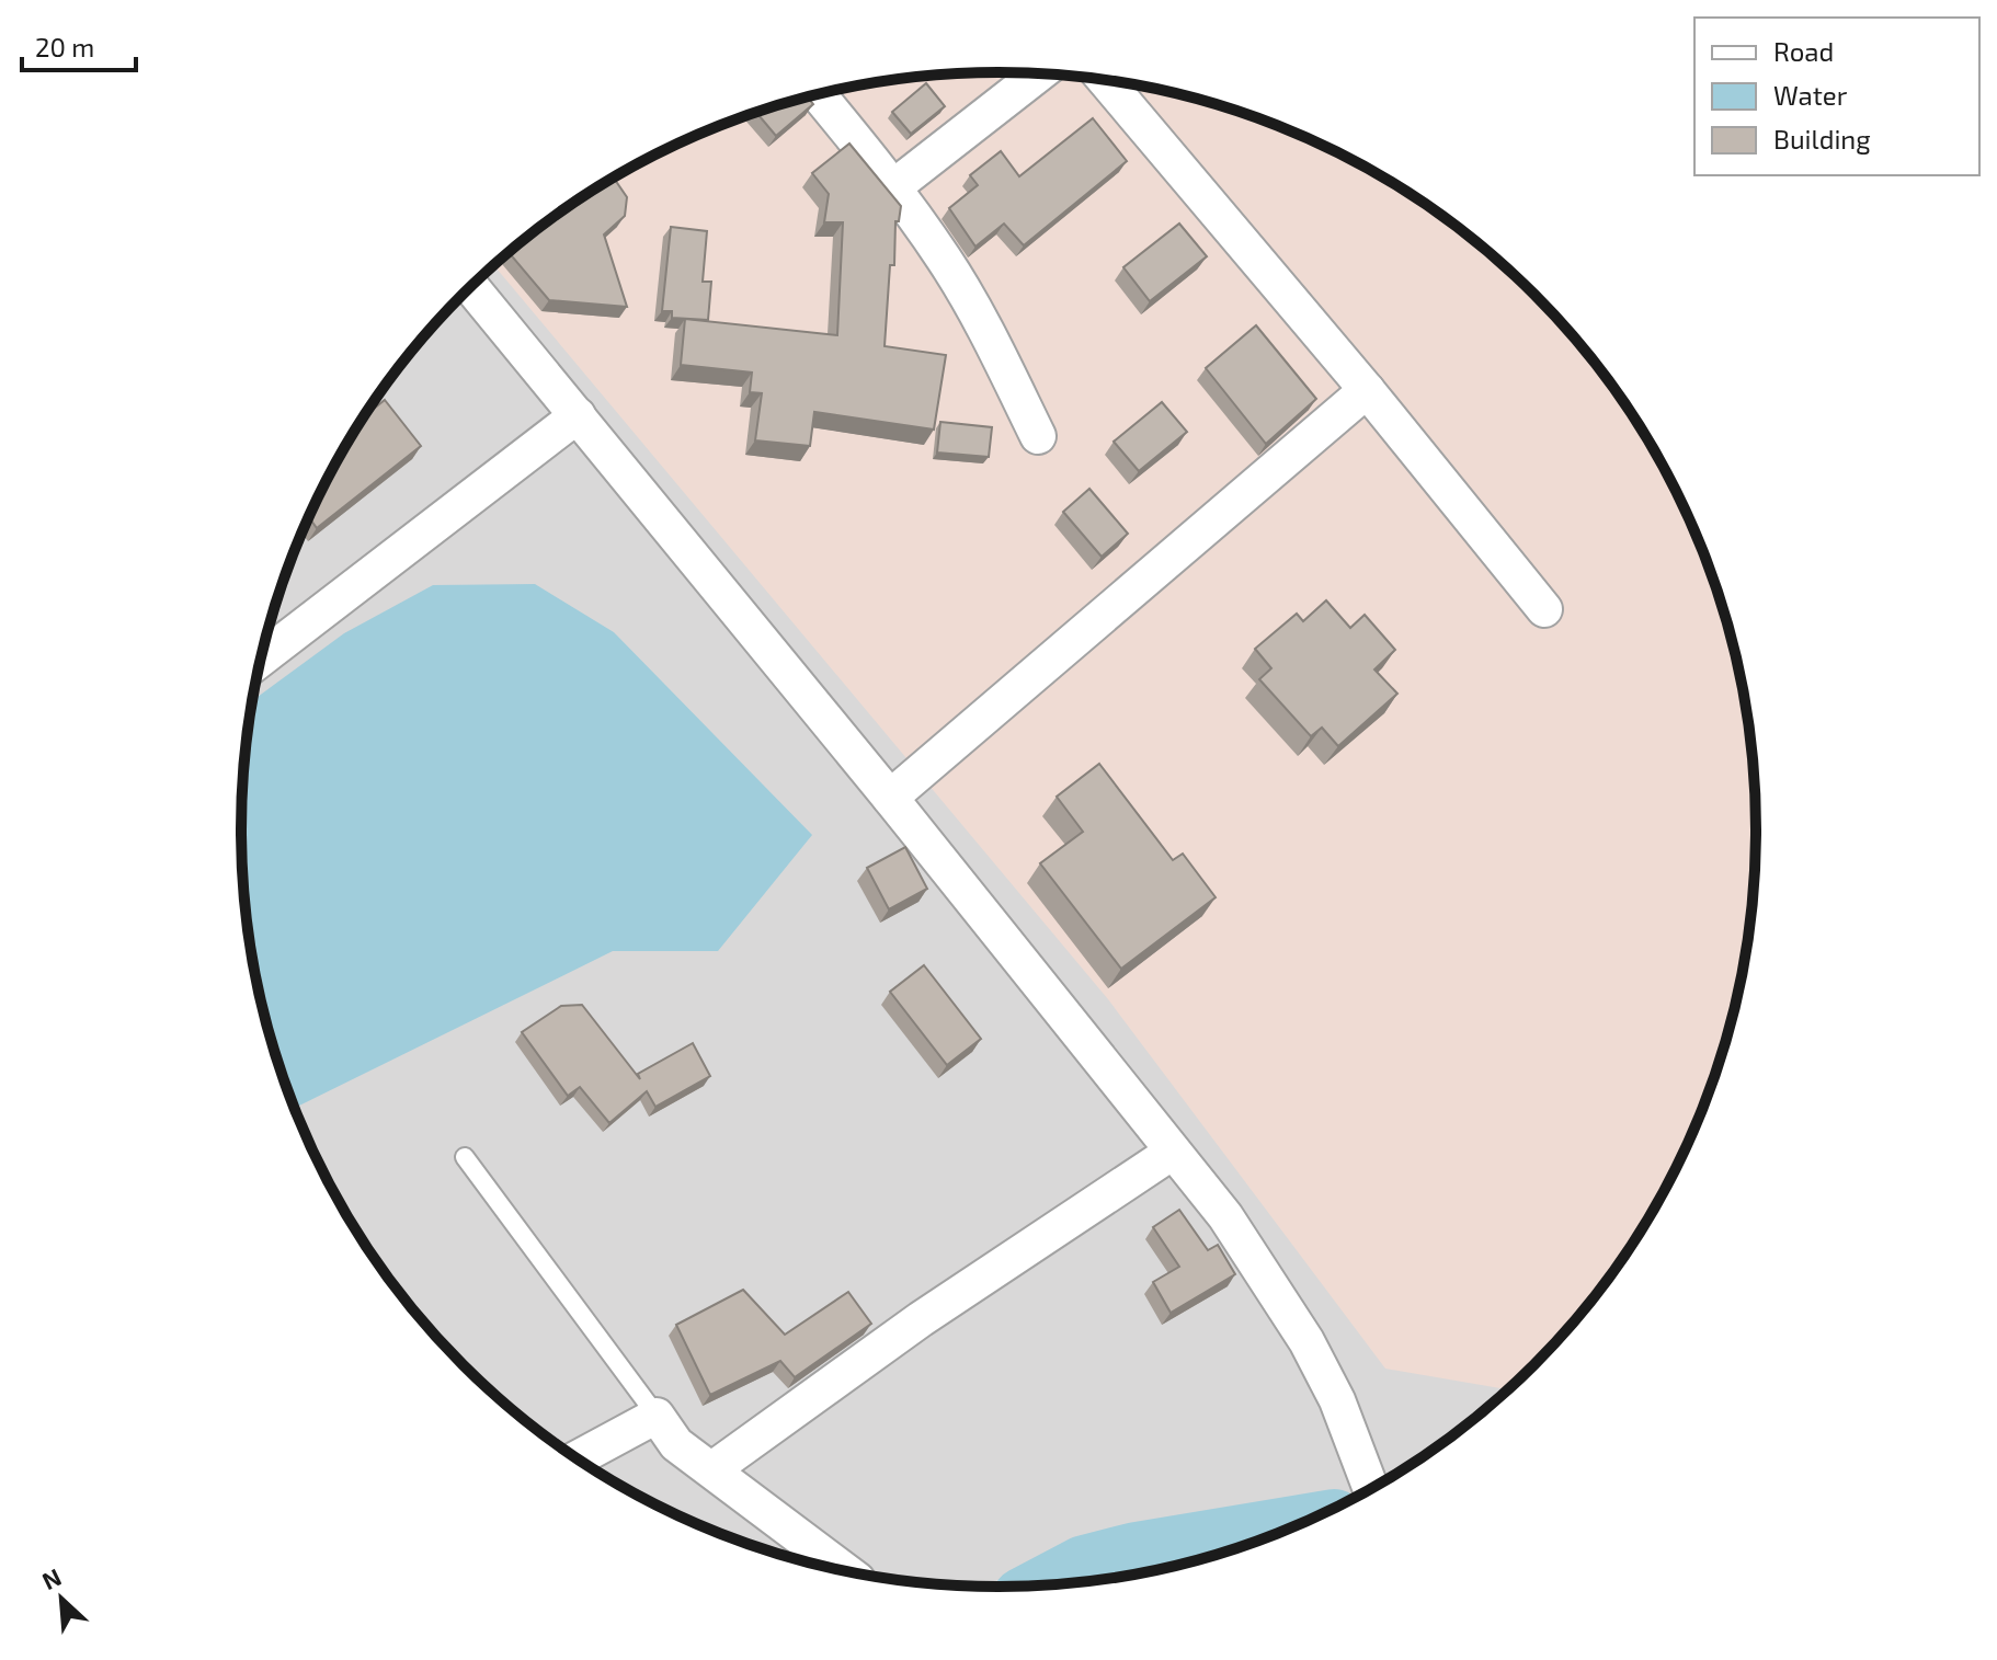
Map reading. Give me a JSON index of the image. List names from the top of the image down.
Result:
{
  "legend": ["Road", "Water", "Building"],
  "scale_bar": "20 m",
  "north": "top left"
}
